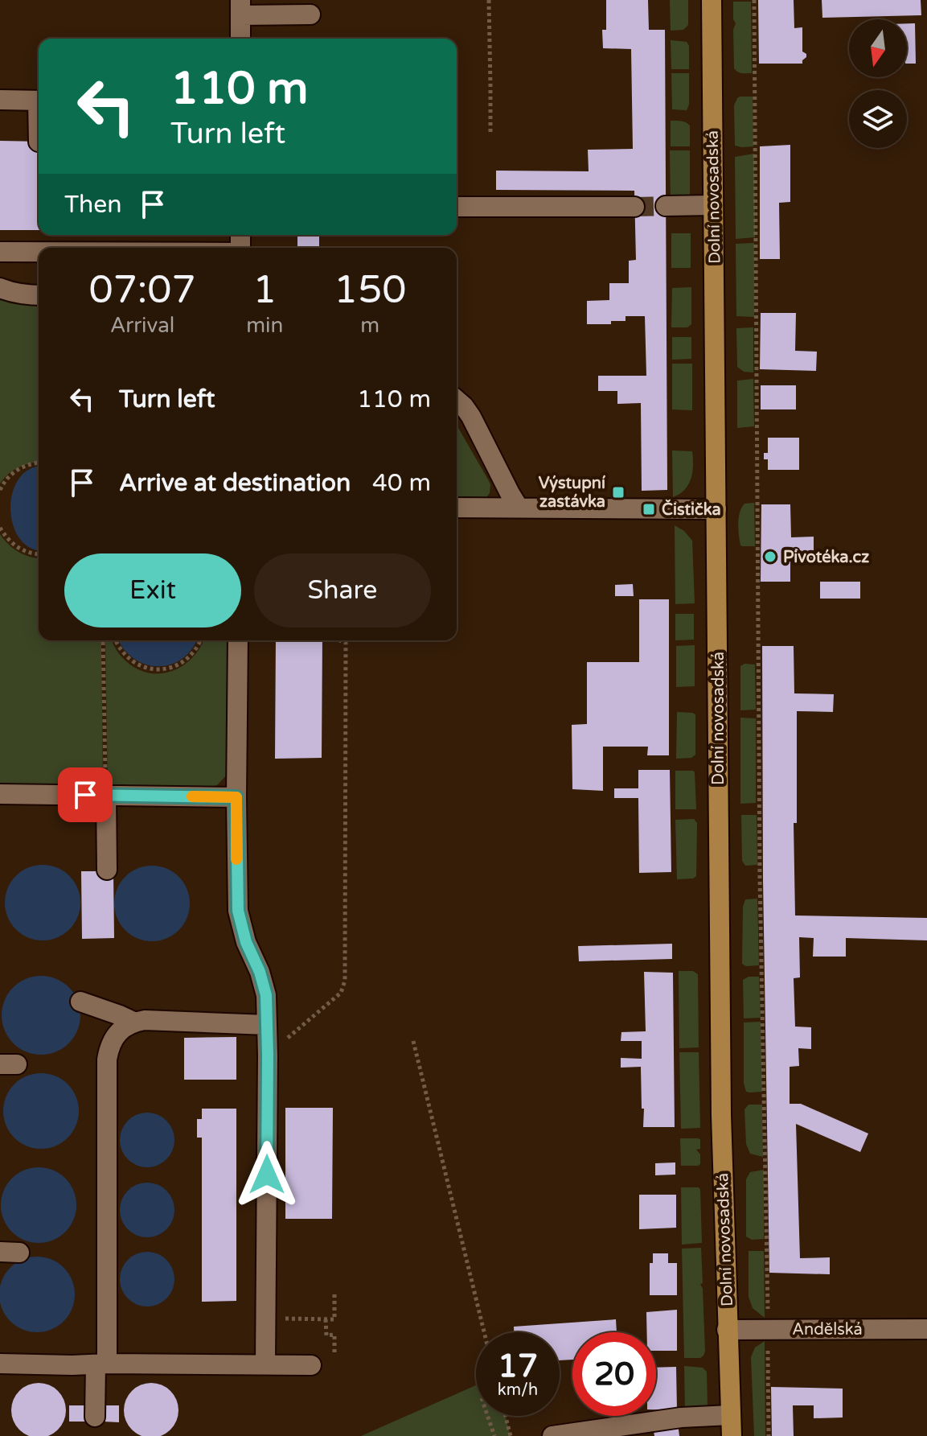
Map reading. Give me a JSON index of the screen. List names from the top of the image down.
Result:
{
  "streets": {
    "main road": ["Dolní novosadská"],
    "street": ["Andělská"]
  },
  "crossings": [
    ["Dolní novosadská", "Andělská"]
  ],
  "places": {
    "transit": ["Výstupní zastávka", "Čistička"],
    "other": ["Pivotéka.cz"]
  },
  "north": "bottom",
  "page": {
    "turn": ["110 m", "Turn left"],
    "then": "Then",
    "eta": [
      "07:07",
      "Arrival",
      "1",
      "min",
      "150",
      "m"
    ],
    "list": [
      {
        "name": "Turn left",
        "value": "110 m"
      },
      {
        "name": "Arrive at destination",
        "value": "40 m"
      }
    ],
    "buttons": ["Exit", "Share"],
    "speed": "17 km/h",
    "limit": "20"
  }
}
